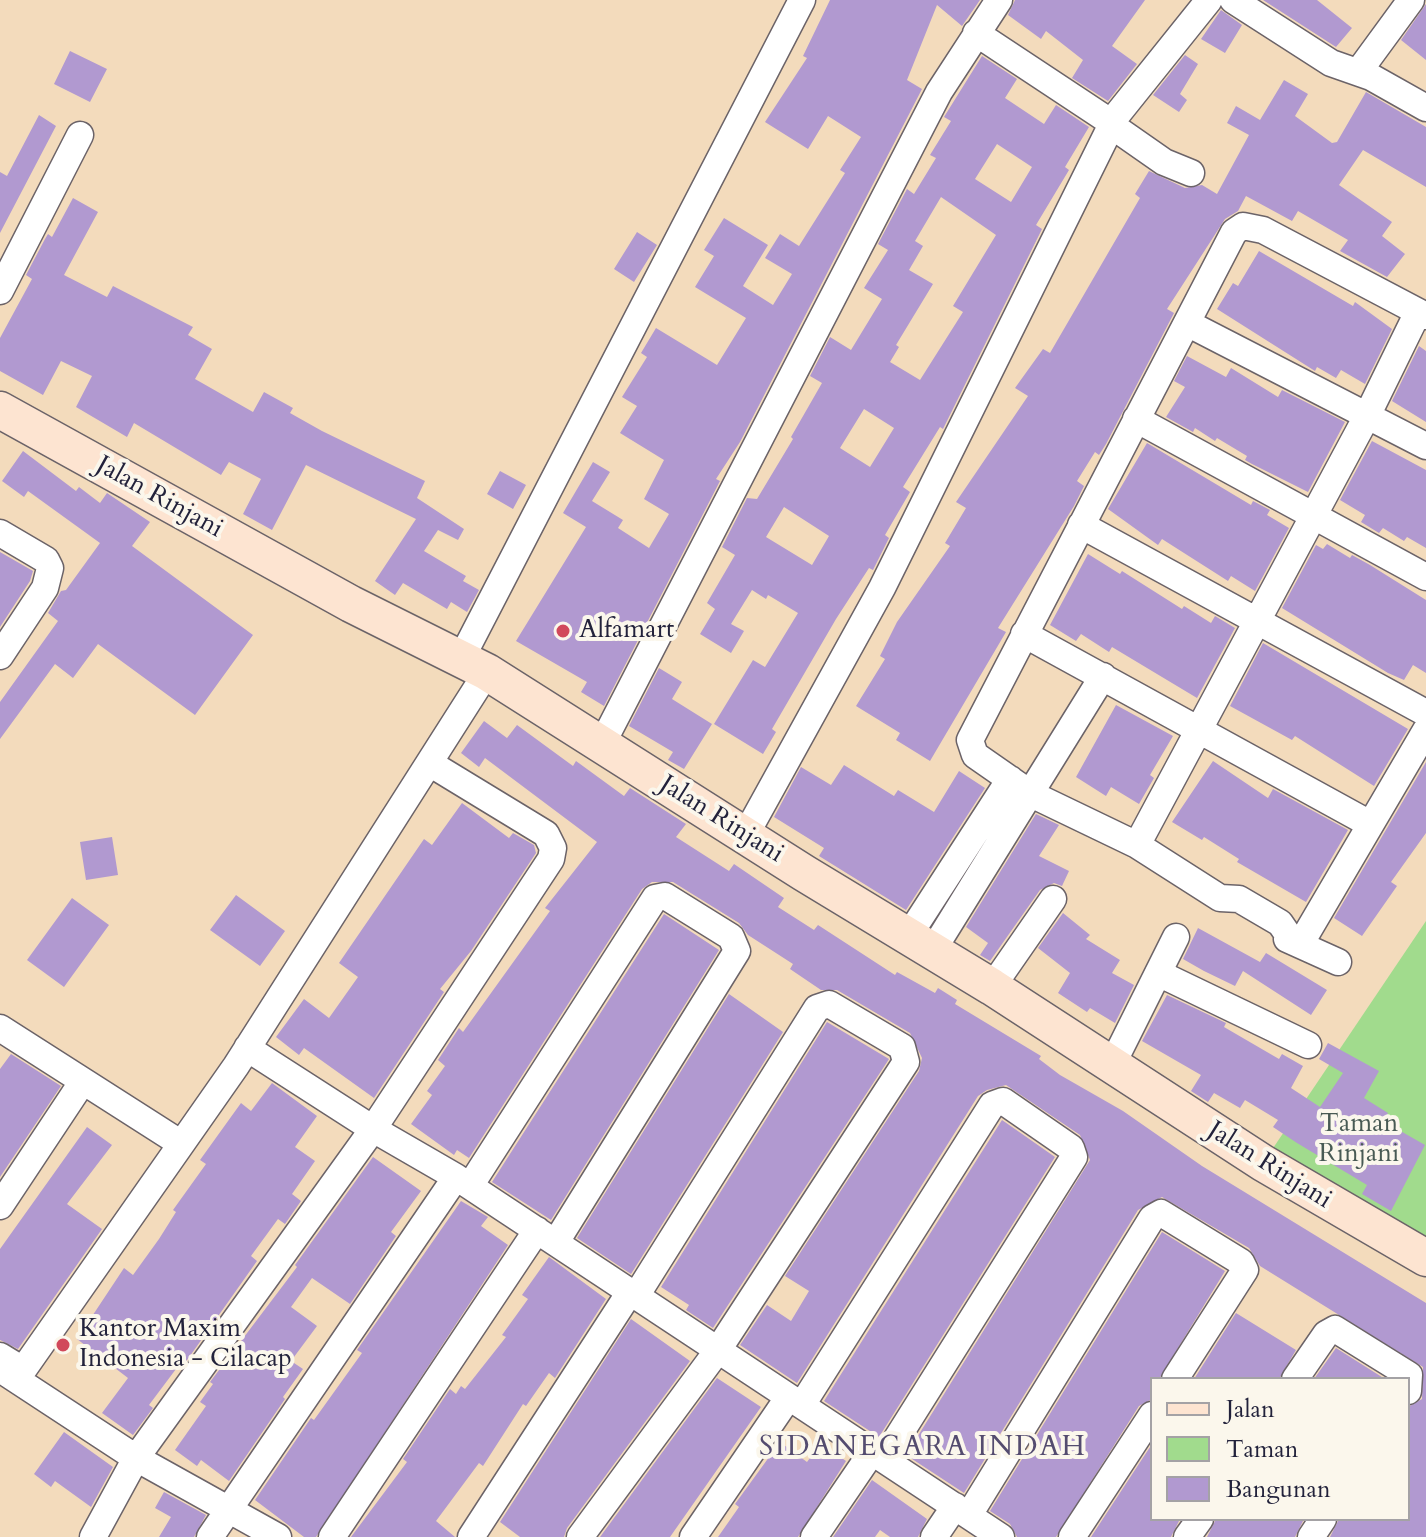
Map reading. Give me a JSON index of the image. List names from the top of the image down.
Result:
{
  "streets": {
    "street": ["Jalan Rinjani"]
  },
  "districts": ["SIDANEGARA INDAH"],
  "parks": ["Taman Rinjani"],
  "places": ["Alfamart", "Kantor Maxim Indonesia - Cilacap"],
  "legend": ["Jalan", "Taman", "Bangunan"]
}
